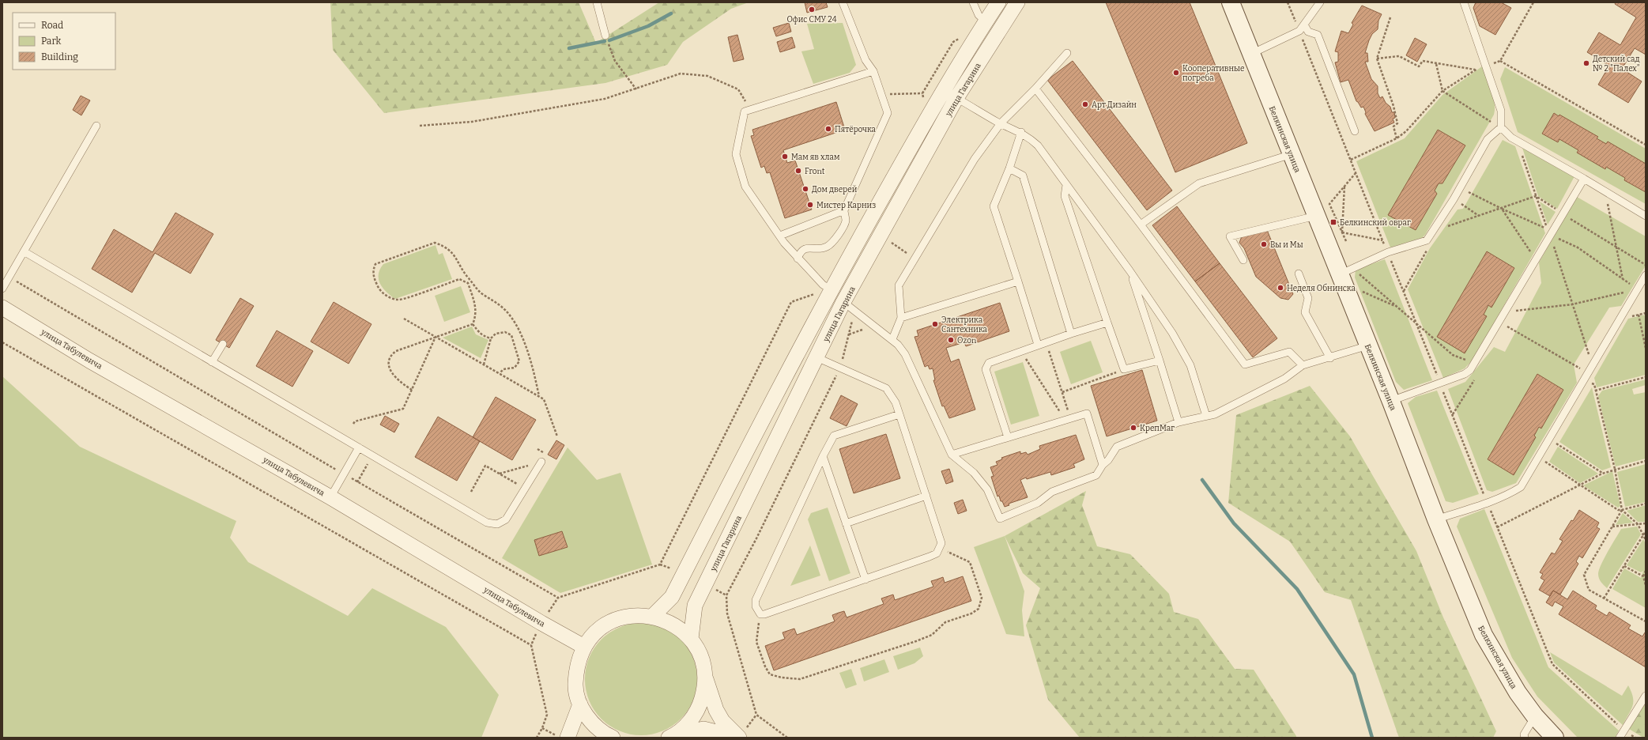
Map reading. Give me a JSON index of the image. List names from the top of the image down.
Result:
{
  "streets": {
    "main road": ["Белкинская улица"],
    "street": ["улица Гагарина", "улица Табулевича"]
  },
  "places": {
    "other": [
      "Офис СМУ 24",
      "Детский сад № 2 \"Палех\"",
      "Кооперативные погреба",
      "Арт Дизайн",
      "Пятёрочка",
      "Мам яв хлам",
      "Front",
      "Дом дверей",
      "Мистер Карниз",
      "Вы и Мы",
      "Неделя Обнинска",
      "Электрика Сантехника",
      "Ozon",
      "КрепМаг"
    ],
    "transit": ["Белкинский овраг"]
  },
  "legend": ["Road", "Park", "Building"]
}
